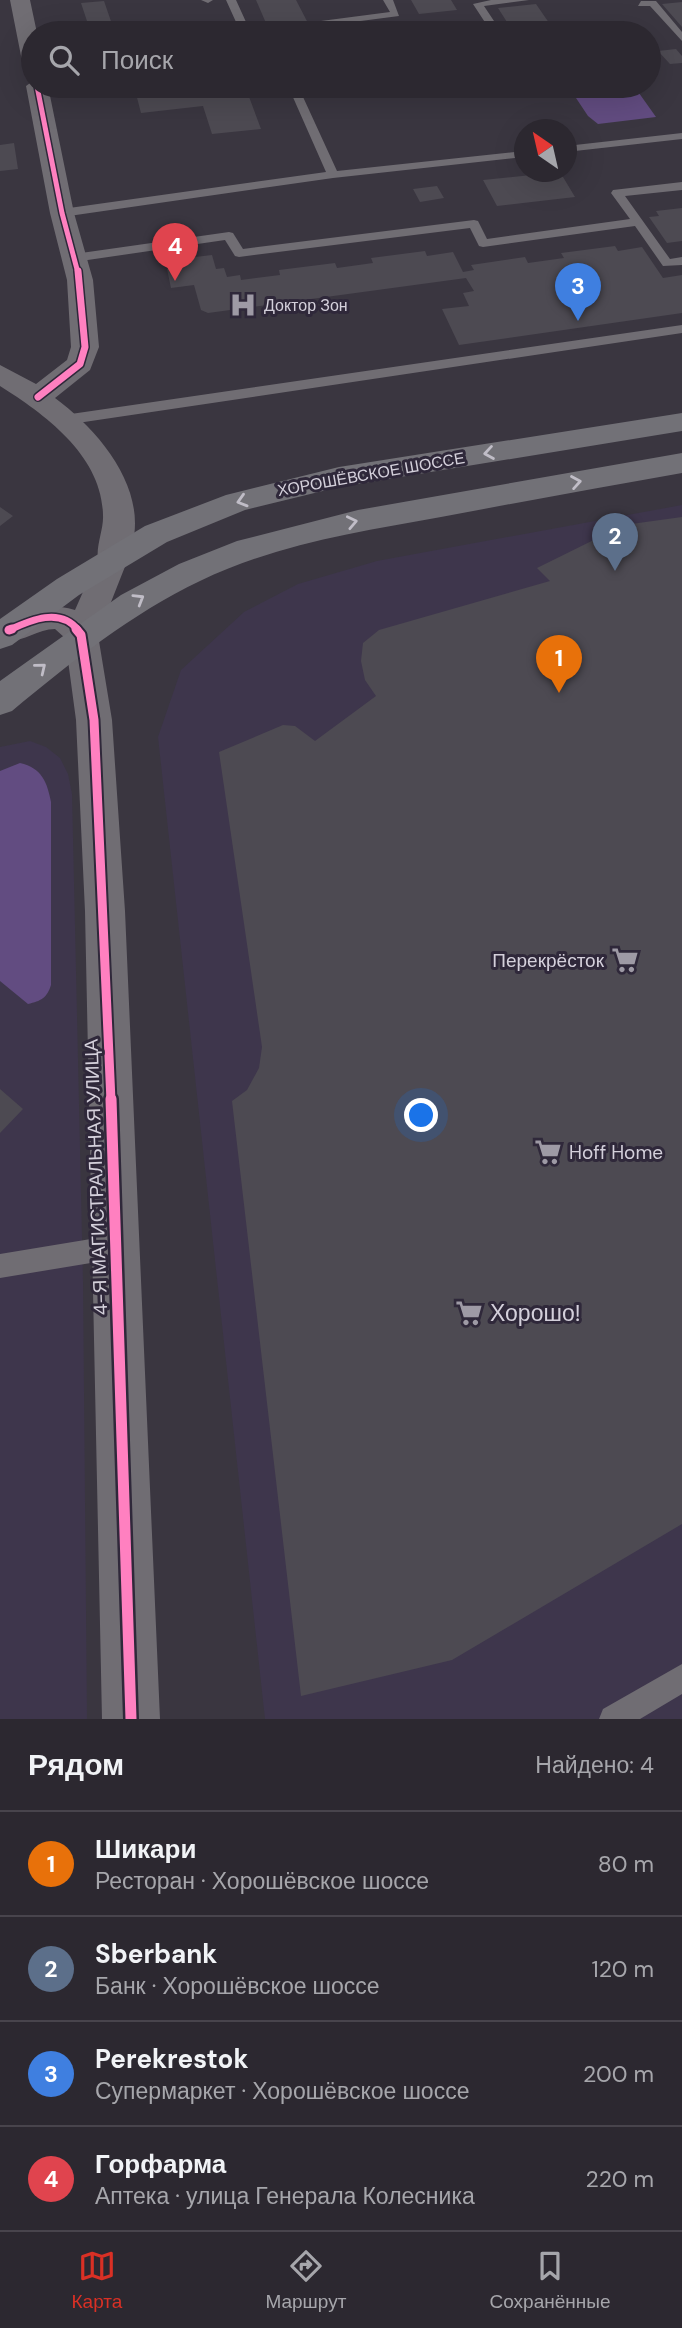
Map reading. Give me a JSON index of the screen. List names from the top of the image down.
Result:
{
  "streets": {
    "main road": ["ХОРОШЁВСКОЕ ШОССЕ"],
    "street": ["4-Я МАГИСТРАЛЬНАЯ УЛИЦА"]
  },
  "crossings": [
    ["ХОРОШЁВСКОЕ ШОССЕ", "4-Я МАГИСТРАЛЬНАЯ УЛИЦА"]
  ],
  "places": {
    "hospital": ["Доктор Зон"],
    "supermarket": ["Перекрёсток", "Hoff Home", "Хорошо!"]
  },
  "north": "top left",
  "page": {
    "search": "Поиск",
    "pins": [
      "4",
      "3",
      "2",
      "1"
    ],
    "heading": ["Рядом", "Найдено: 4"],
    "list": [
      {
        "mark": "1",
        "name": "Шикари",
        "note": "Ресторан · Хорошёвское шоссе",
        "value": "80 m"
      },
      {
        "mark": "2",
        "name": "Sberbank",
        "note": "Банк · Хорошёвское шоссе",
        "value": "120 m"
      },
      {
        "mark": "3",
        "name": "Perekrestok",
        "note": "Супермаркет · Хорошёвское шоссе",
        "value": "200 m"
      },
      {
        "mark": "4",
        "name": "Горфарма",
        "note": "Аптека · улица Генерала Колесника",
        "value": "220 m"
      }
    ],
    "nav": ["Карта", "Маршрут", "Сохранённые"]
  }
}
